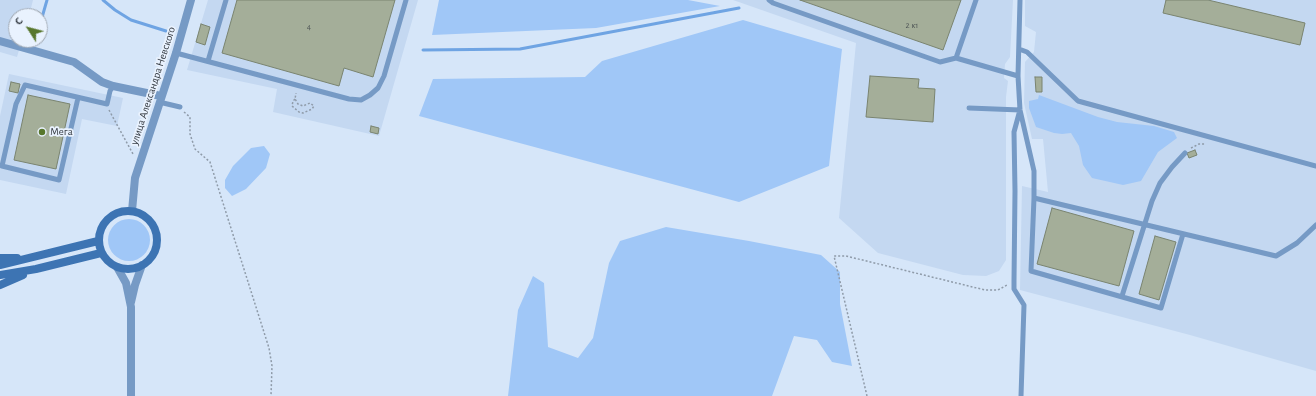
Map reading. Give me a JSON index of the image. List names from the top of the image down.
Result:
{
  "streets": {
    "street": ["улица Александра Невского"]
  },
  "places": ["Мега"],
  "house_numbers": ["2 к1", "4"],
  "north": "top left"
}
